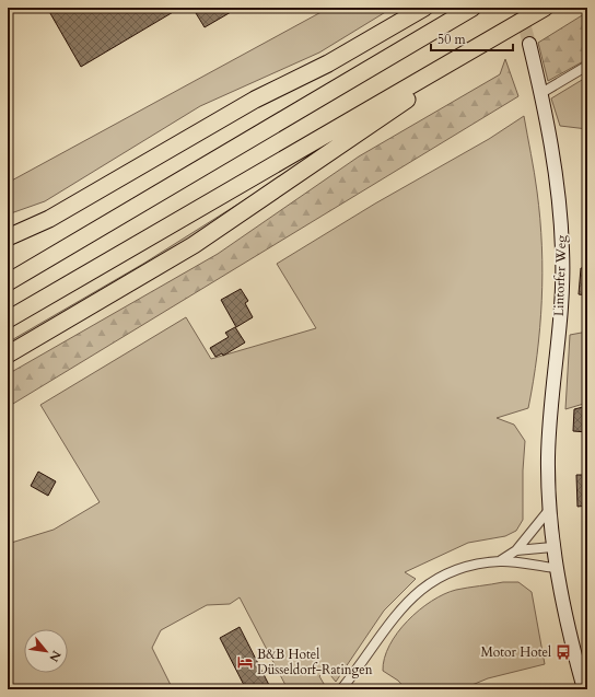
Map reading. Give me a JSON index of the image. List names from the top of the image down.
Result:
{
  "streets": {
    "main road": ["Lintorfer Weg"]
  },
  "places": {
    "bus stop": ["Motor Hotel"],
    "hotel": ["B&B Hotel Düsseldorf-Ratingen"]
  },
  "scale_bar": "50 m",
  "north": "bottom right"
}
